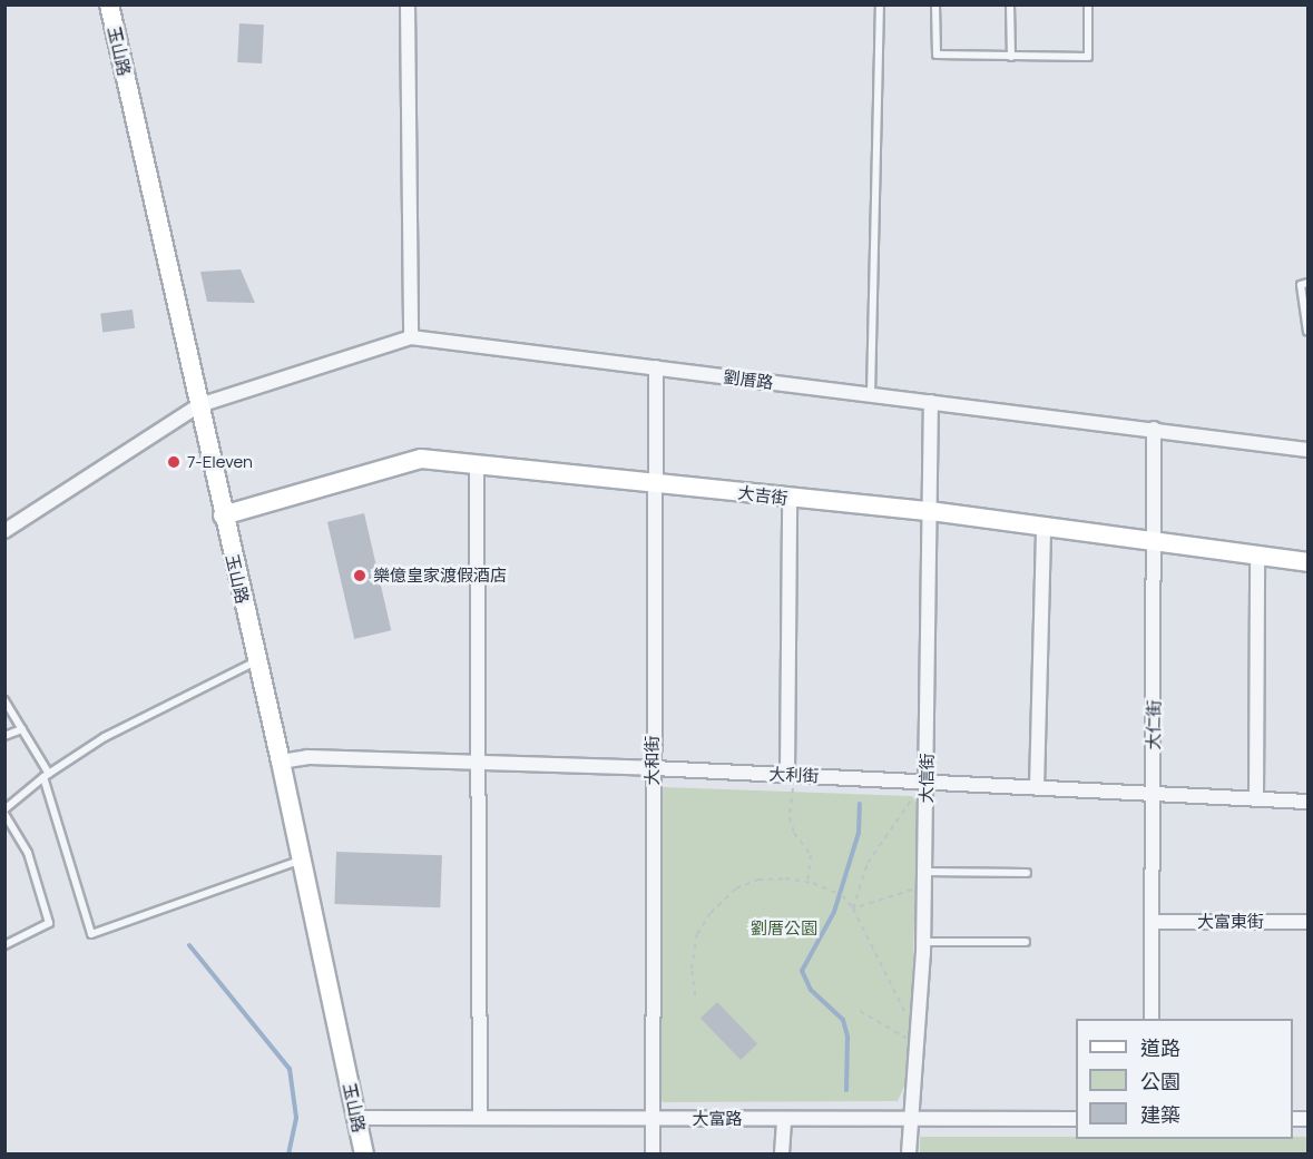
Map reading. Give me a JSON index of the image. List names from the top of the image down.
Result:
{
  "streets": {
    "street": [
      "玉山路",
      "劉厝路",
      "大吉街",
      "大仁街",
      "大和街",
      "大利街",
      "大信街",
      "大富東街",
      "大富路"
    ]
  },
  "crossings": [
    ["玉山路", "劉厝路"],
    ["玉山路", "大吉街"],
    ["玉山路", "大利街"],
    ["玉山路", "大富路"],
    ["劉厝路", "大仁街"],
    ["劉厝路", "大和街"],
    ["劉厝路", "大信街"],
    ["大吉街", "大仁街"],
    ["大吉街", "大和街"],
    ["大吉街", "大信街"],
    ["大仁街", "大利街"],
    ["大仁街", "大富東街"],
    ["大和街", "大利街"],
    ["大和街", "大富路"],
    ["大利街", "大信街"],
    ["大信街", "大富路"]
  ],
  "parks": ["劉厝公園"],
  "places": ["7-Eleven", "樂億皇家渡假酒店"],
  "legend": ["道路", "公園", "建築"]
}
